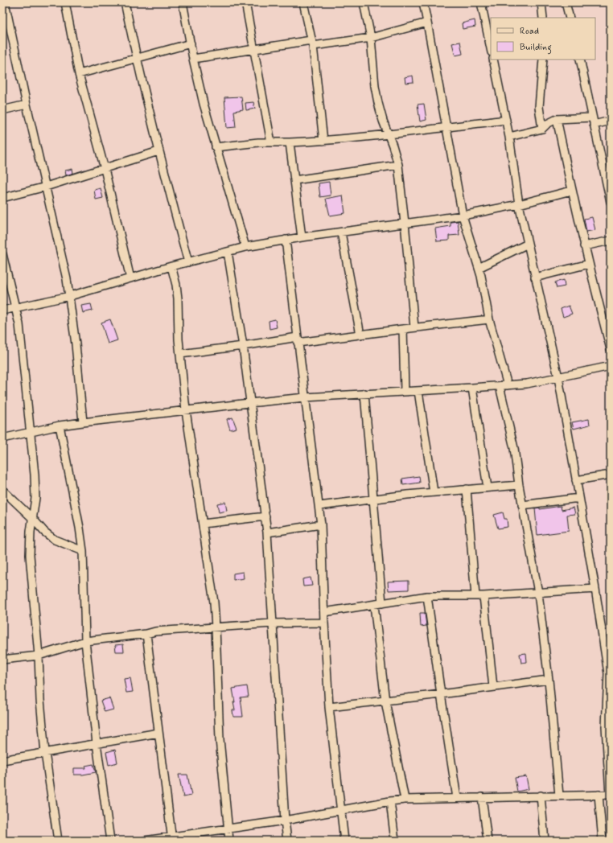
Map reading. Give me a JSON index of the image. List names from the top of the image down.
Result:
{
  "legend": ["Road", "Building"]
}
